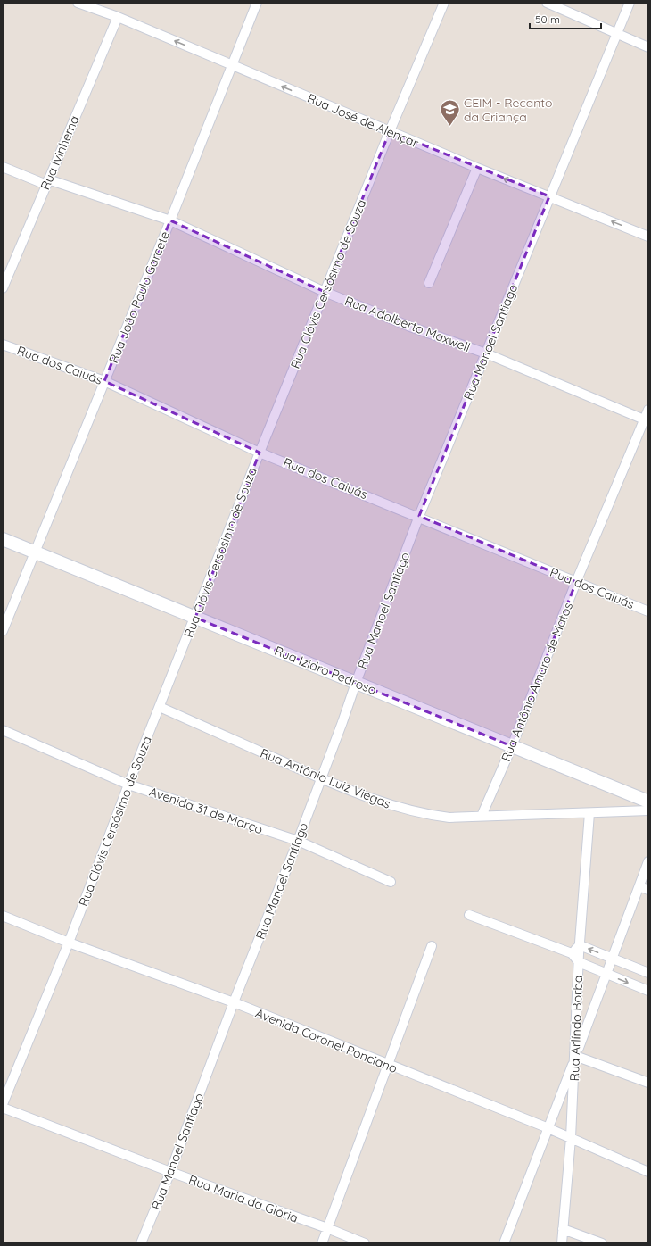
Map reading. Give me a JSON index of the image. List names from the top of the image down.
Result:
{
  "streets": {
    "street": [
      "Rua José de Alençar",
      "Rua Ivinhema",
      "Rua Clóvis Cersósimo de Souza",
      "Rua João Paulo Garcete",
      "Rua Adalberto Maxwell",
      "Rua Manoel Santiago",
      "Rua dos Caiuás",
      "Rua Izidro Pedroso",
      "Rua Antônio Amaro de Matos",
      "Rua Antônio Luiz Viegas",
      "Avenida 31 de Março",
      "Rua Arlíndo Borba",
      "Avenida Coronel Ponciano",
      "Rua Maria da Glória"
    ]
  },
  "crossings": [
    ["Rua José de Alençar", "Rua Ivinhema"],
    ["Rua José de Alençar", "Rua Clóvis Cersósimo de Souza"],
    ["Rua José de Alençar", "Rua João Paulo Garcete"],
    ["Rua José de Alençar", "Rua Manoel Santiago"],
    ["Rua Ivinhema", "Rua Adalberto Maxwell"],
    ["Rua Clóvis Cersósimo de Souza", "Rua Adalberto Maxwell"],
    ["Rua Clóvis Cersósimo de Souza", "Rua dos Caiuás"],
    ["Rua Clóvis Cersósimo de Souza", "Rua Izidro Pedroso"],
    ["Rua Clóvis Cersósimo de Souza", "Rua Antônio Luiz Viegas"],
    ["Rua Clóvis Cersósimo de Souza", "Avenida 31 de Março"],
    ["Rua Clóvis Cersósimo de Souza", "Avenida Coronel Ponciano"],
    ["Rua João Paulo Garcete", "Rua Adalberto Maxwell"],
    ["Rua João Paulo Garcete", "Rua dos Caiuás"],
    ["Rua João Paulo Garcete", "Rua Izidro Pedroso"],
    ["Rua Adalberto Maxwell", "Rua Manoel Santiago"],
    ["Rua Adalberto Maxwell", "Rua Antônio Amaro de Matos"],
    ["Rua Manoel Santiago", "Rua dos Caiuás"],
    ["Rua Manoel Santiago", "Rua Izidro Pedroso"],
    ["Rua Manoel Santiago", "Rua Antônio Luiz Viegas"],
    ["Rua Manoel Santiago", "Avenida 31 de Março"],
    ["Rua Manoel Santiago", "Avenida Coronel Ponciano"],
    ["Rua Manoel Santiago", "Rua Maria da Glória"],
    ["Rua dos Caiuás", "Rua Antônio Amaro de Matos"],
    ["Rua Izidro Pedroso", "Rua Antônio Amaro de Matos"],
    ["Rua Antônio Amaro de Matos", "Rua Antônio Luiz Viegas"],
    ["Rua Antônio Luiz Viegas", "Rua Arlíndo Borba"],
    ["Rua Arlíndo Borba", "Avenida Coronel Ponciano"]
  ],
  "one_way": ["Rua José de Alençar"],
  "places": {
    "school or university": ["CEIM - Recanto da Criança"]
  },
  "scale_bar": "50 m"
}
